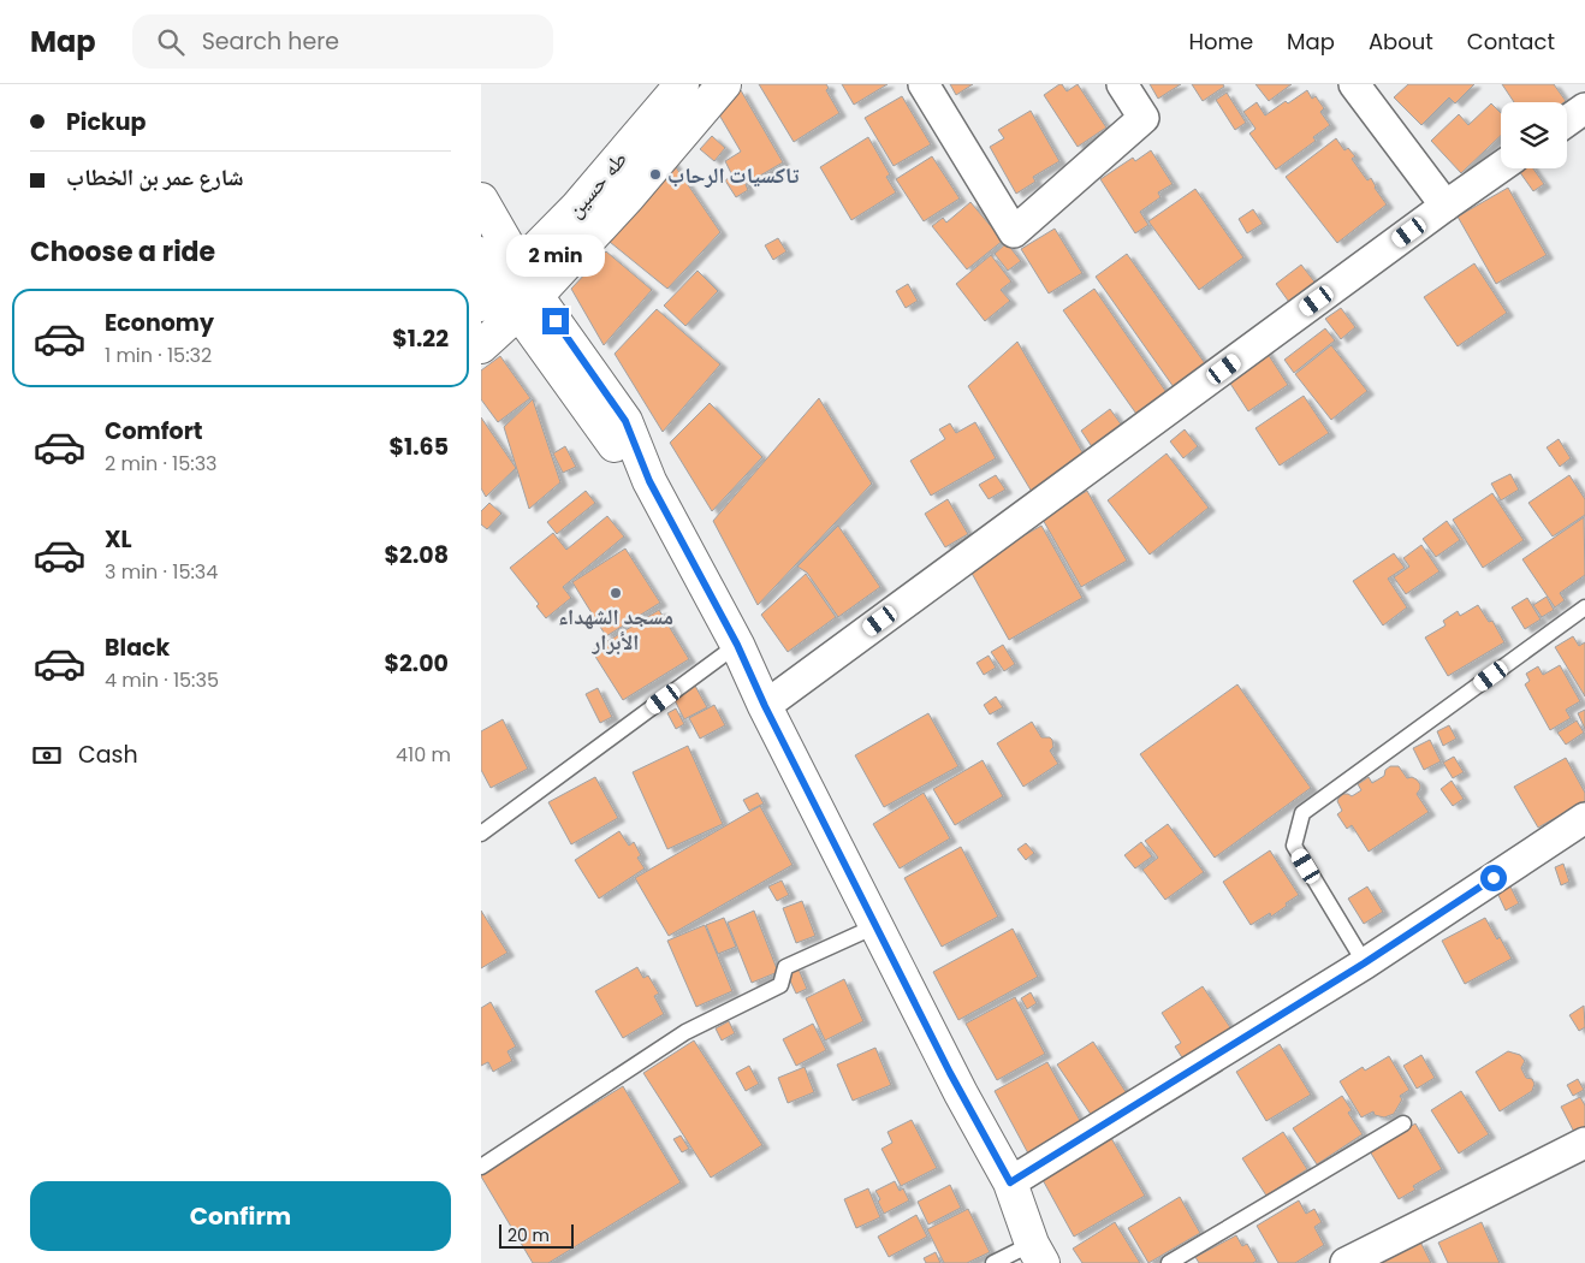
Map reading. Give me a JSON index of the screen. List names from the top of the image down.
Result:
{
  "streets": {
    "main road": ["طه حسين"]
  },
  "places": ["تاكسيات الرحاب", "مسجد الشهداء الأبرار"],
  "scale_bar": "20 m",
  "page": {
    "header": "Map",
    "search": "Search here",
    "nav": [
      "Home",
      "Map",
      "About",
      "Contact"
    ],
    "banner": ["Pickup", "شارع عمر بن الخطاب"],
    "heading": "Choose a ride",
    "bubble": "2 min",
    "list": [
      {
        "name": "Economy",
        "note": "1 min · 15:32",
        "value": "$1.22"
      },
      {
        "name": "Comfort",
        "note": "2 min · 15:33",
        "value": "$1.65"
      },
      {
        "name": "XL",
        "note": "3 min · 15:34",
        "value": "$2.08"
      },
      {
        "name": "Black",
        "note": "4 min · 15:35",
        "value": "$2.00"
      }
    ],
    "pay": ["Cash", "410 m"],
    "buttons": "Confirm",
    "scale": "20 m"
  }
}
